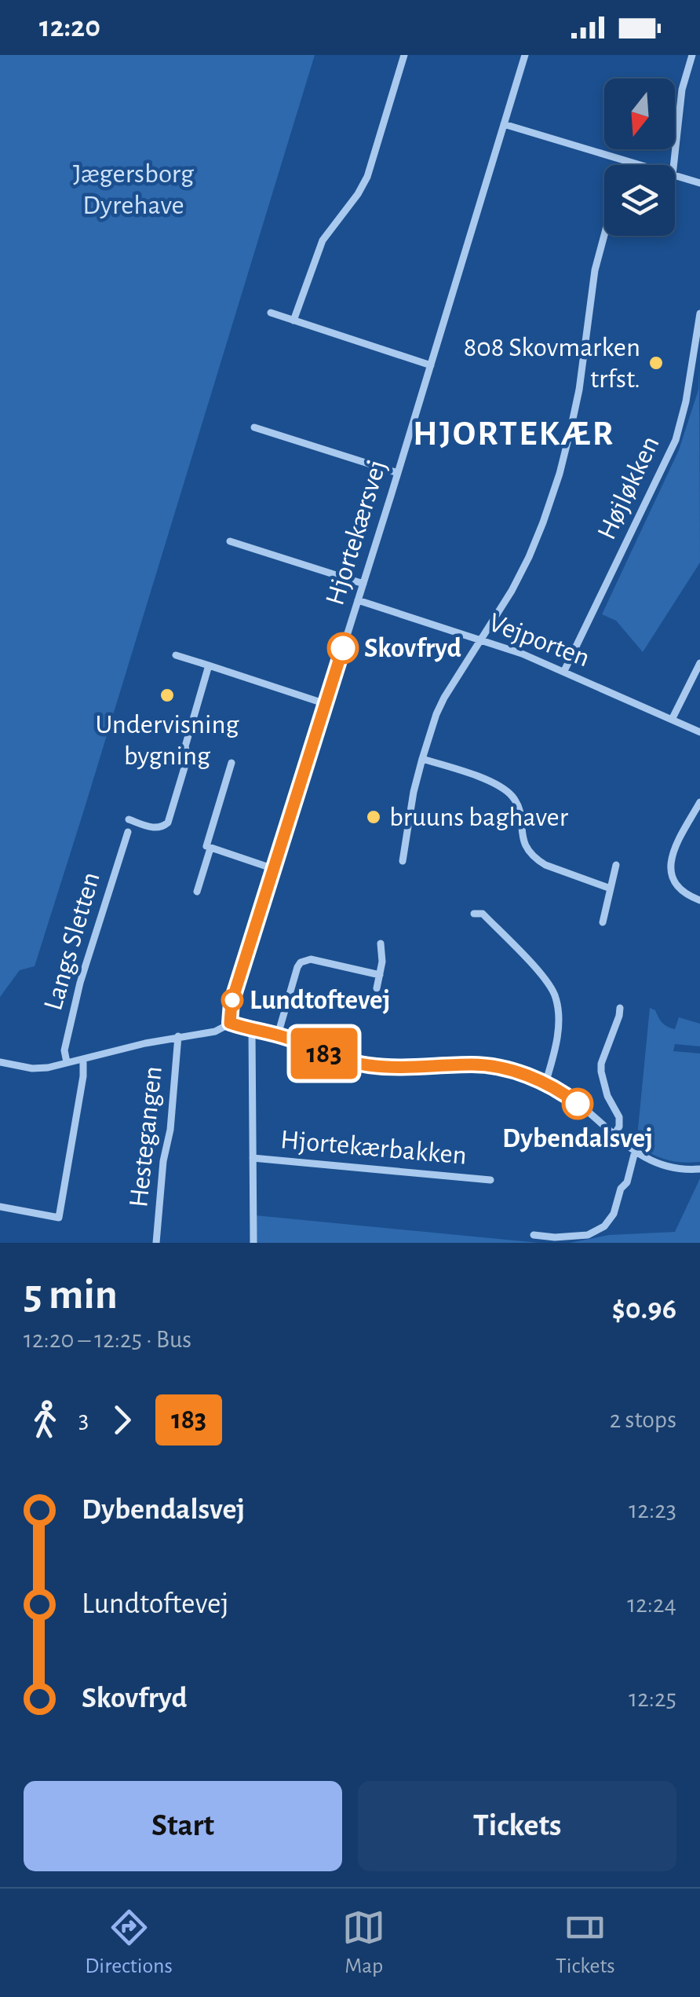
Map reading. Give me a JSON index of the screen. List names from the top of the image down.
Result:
{
  "streets": {
    "street": [
      "Højløkken",
      "Hjortekærsvej",
      "Vejporten",
      "Langs Sletten",
      "Hestegangen",
      "Hjortekærbakken"
    ]
  },
  "crossings": [
    ["Højløkken", "Vejporten"],
    ["Hjortekærsvej", "Vejporten"]
  ],
  "districts": ["HJORTEKÆR"],
  "parks": ["Jægersborg Dyrehave"],
  "places": [
    "808 Skovmarken trfst.",
    "Skovfryd",
    "Undervisning bygning",
    "bruuns baghaver",
    "Lundtoftevej",
    "Dybendalsvej"
  ],
  "lines": ["bus line 183"],
  "north": "bottom",
  "page": {
    "status": "12:20",
    "on_map": "183",
    "heading": ["5 min", "12:20 – 12:25 · Bus", "$0.96"],
    "legs": ["3", "183", "2 stops"],
    "list": [
      {
        "name": "Dybendalsvej",
        "value": "12:23"
      },
      {
        "name": "Lundtoftevej",
        "value": "12:24"
      },
      {
        "name": "Skovfryd",
        "value": "12:25"
      }
    ],
    "buttons": ["Start", "Tickets"],
    "tabs": ["Directions", "Map", "Tickets"]
  }
}
